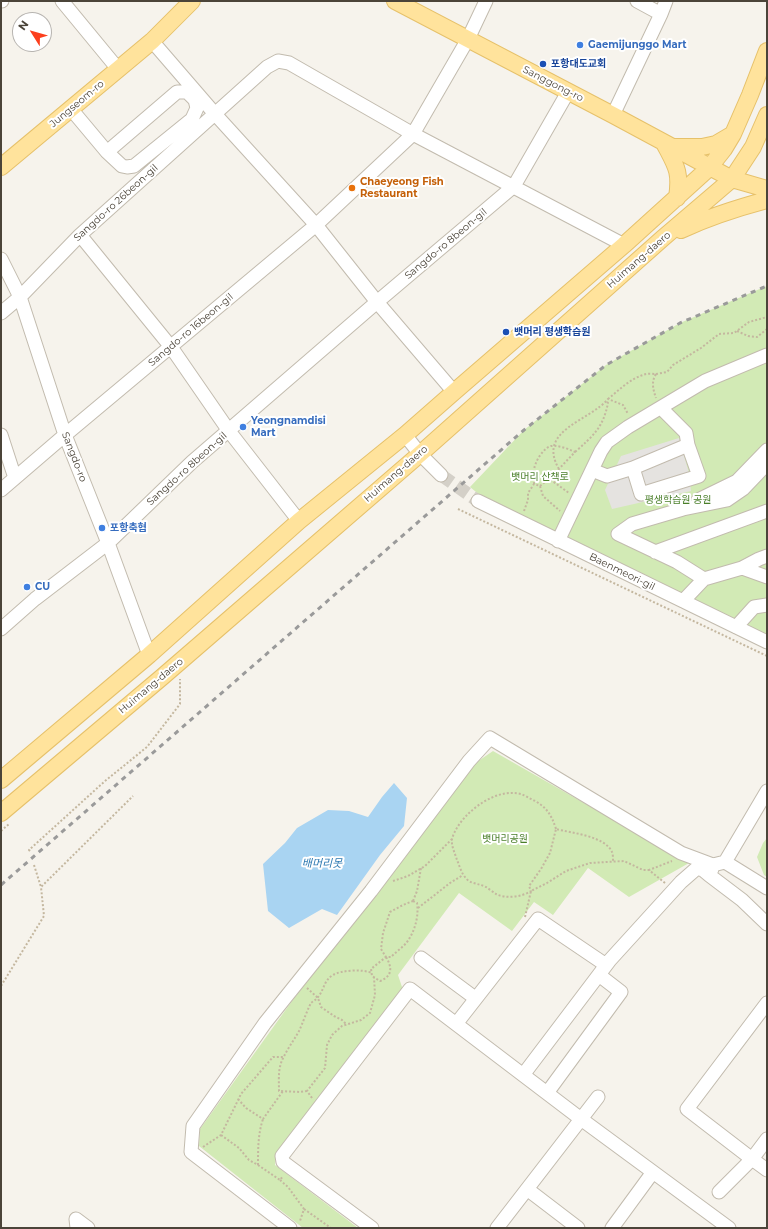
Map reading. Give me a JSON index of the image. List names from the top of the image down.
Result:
{
  "streets": {
    "main road": ["Sanggong-ro", "Jungseom-ro", "Huimang-daero"],
    "street": [
      "Sangdo-ro 26beon-gil",
      "Sangdo-ro 8beon-gil",
      "Sangdo-ro 16beon-gil",
      "Sangdo-ro",
      "Baenmeori-gil"
    ]
  },
  "crossings": [
    ["Sanggong-ro", "Sangdo-ro 8beon-gil"],
    ["Sanggong-ro", "Huimang-daero"],
    ["Sanggong-ro", "Sangdo-ro 16beon-gil"],
    ["Sangdo-ro 26beon-gil", "Sangdo-ro 16beon-gil"],
    ["Sangdo-ro 26beon-gil", "Sangdo-ro"],
    ["Sangdo-ro 8beon-gil", "Sangdo-ro"],
    ["Sangdo-ro 16beon-gil", "Sangdo-ro"]
  ],
  "water": ["배머리못"],
  "parks": ["뱃머리 산책로", "평생학습원 공원", "뱃머리공원"],
  "places": [
    "Gaemijunggo Mart",
    "포항대도교회",
    "Chaeyeong Fish Restaurant",
    "뱃머리 평생학습원",
    "Yeongnamdisi Mart",
    "포항축협",
    "CU"
  ],
  "north": "top left"
}
